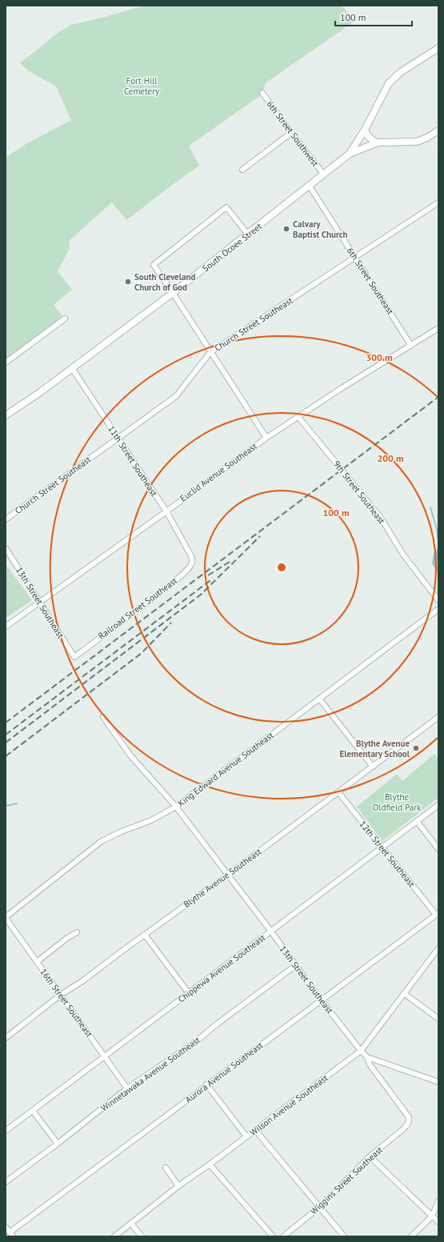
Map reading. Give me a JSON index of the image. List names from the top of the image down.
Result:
{
  "streets": {
    "street": [
      "6th Street Southwest",
      "South Ocoee Street",
      "6th Street Southeast",
      "Church Street Southeast",
      "11th Street Southeast",
      "Euclid Avenue Southeast",
      "9th Street Southeast",
      "13th Street Southeast",
      "Railroad Street Southeast",
      "King Edward Avenue Southeast",
      "12th Street Southeast",
      "Blythe Avenue Southeast",
      "Chippewa Avenue Southeast",
      "16th Street Southeast",
      "Aurora Avenue Southeast",
      "Winnetawaka Avenue Southeast",
      "Wilson Avenue Southeast",
      "Wiggins Street Southeast"
    ]
  },
  "crossings": [
    ["6th Street Southwest", "South Ocoee Street"],
    ["South Ocoee Street", "6th Street Southeast"],
    ["South Ocoee Street", "11th Street Southeast"],
    ["6th Street Southeast", "Church Street Southeast"],
    ["6th Street Southeast", "Euclid Avenue Southeast"],
    ["Church Street Southeast", "11th Street Southeast"],
    ["11th Street Southeast", "Euclid Avenue Southeast"],
    ["11th Street Southeast", "Railroad Street Southeast"],
    ["Euclid Avenue Southeast", "9th Street Southeast"],
    ["Euclid Avenue Southeast", "13th Street Southeast"],
    ["13th Street Southeast", "Railroad Street Southeast"],
    ["13th Street Southeast", "King Edward Avenue Southeast"],
    ["13th Street Southeast", "Blythe Avenue Southeast"],
    ["13th Street Southeast", "Chippewa Avenue Southeast"],
    ["13th Street Southeast", "Aurora Avenue Southeast"],
    ["13th Street Southeast", "Winnetawaka Avenue Southeast"],
    ["13th Street Southeast", "Wilson Avenue Southeast"],
    ["13th Street Southeast", "Wiggins Street Southeast"],
    ["King Edward Avenue Southeast", "16th Street Southeast"],
    ["12th Street Southeast", "Blythe Avenue Southeast"],
    ["12th Street Southeast", "Chippewa Avenue Southeast"],
    ["12th Street Southeast", "Aurora Avenue Southeast"],
    ["Blythe Avenue Southeast", "16th Street Southeast"],
    ["Chippewa Avenue Southeast", "16th Street Southeast"],
    ["16th Street Southeast", "Winnetawaka Avenue Southeast"]
  ],
  "parks": ["Fort Hill Cemetery", "Blythe Oldfield Park"],
  "places": ["Calvary Baptist Church", "South Cleveland Church of God", "Blythe Avenue Elementary School"],
  "scale_bar": "100 m",
  "rings": ["300 m", "200 m", "100 m"]
}
